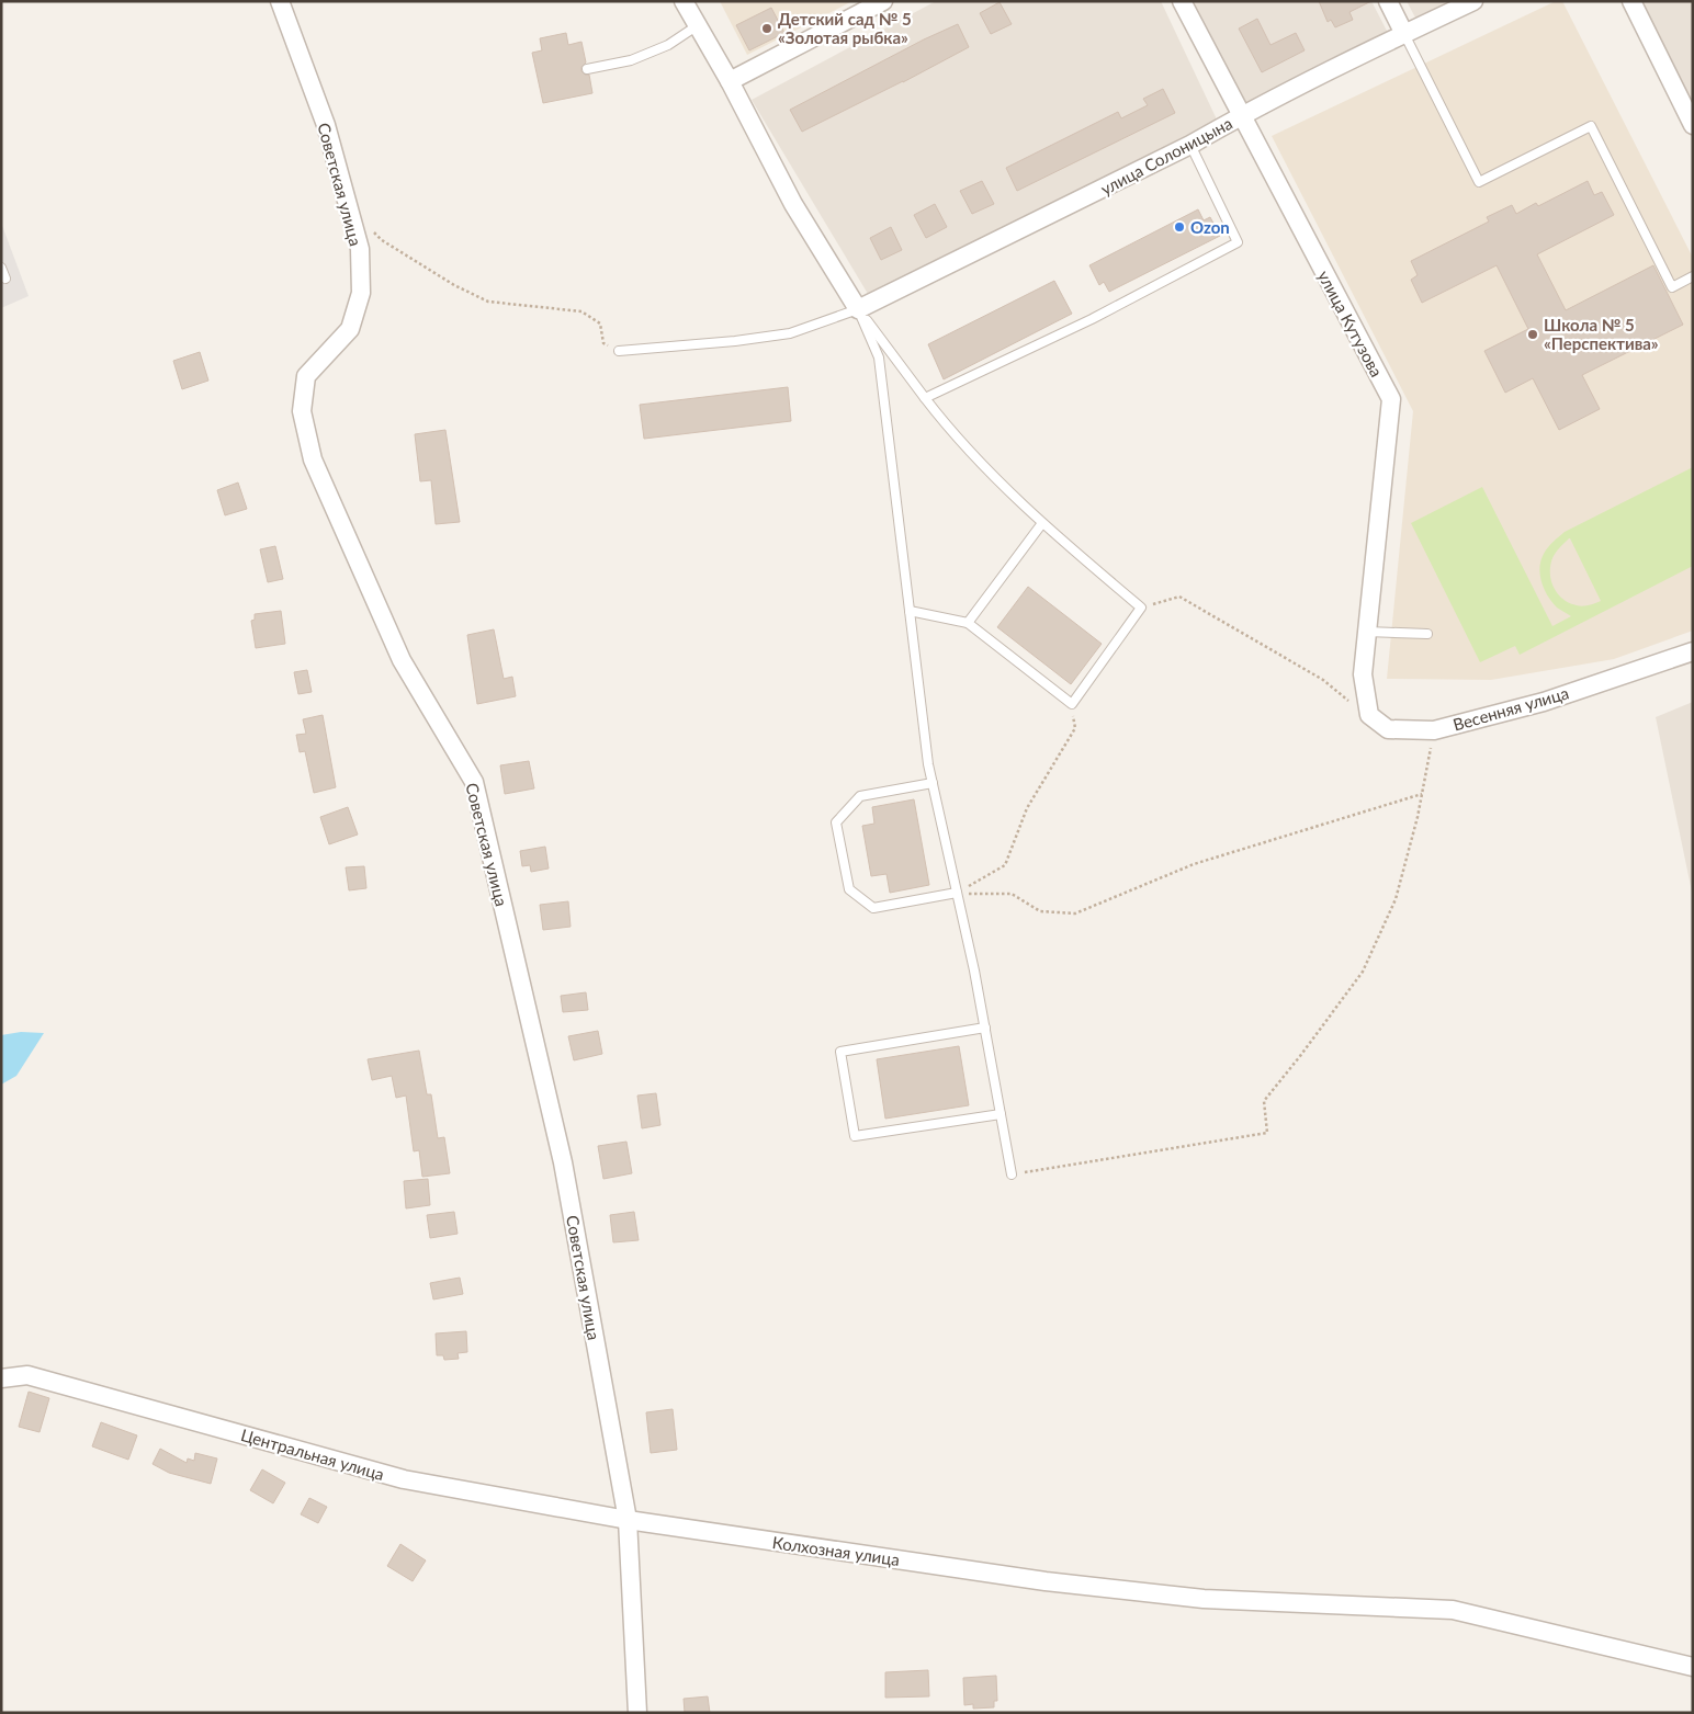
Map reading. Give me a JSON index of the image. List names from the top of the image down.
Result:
{
  "streets": {
    "street": [
      "улица Солоницына",
      "Советская улица",
      "улица Кутузова",
      "Весенняя улица",
      "Центральная улица",
      "Колхозная улица"
    ]
  },
  "crossings": [
    ["улица Солоницына", "улица Кутузова"],
    ["Советская улица", "Центральная улица"],
    ["Советская улица", "Колхозная улица"],
    ["улица Кутузова", "Весенняя улица"],
    ["Центральная улица", "Колхозная улица"]
  ],
  "places": ["Детский сад № 5 «Золотая рыбка»", "Ozon", "Школа № 5 «Перспектива»"]
}
